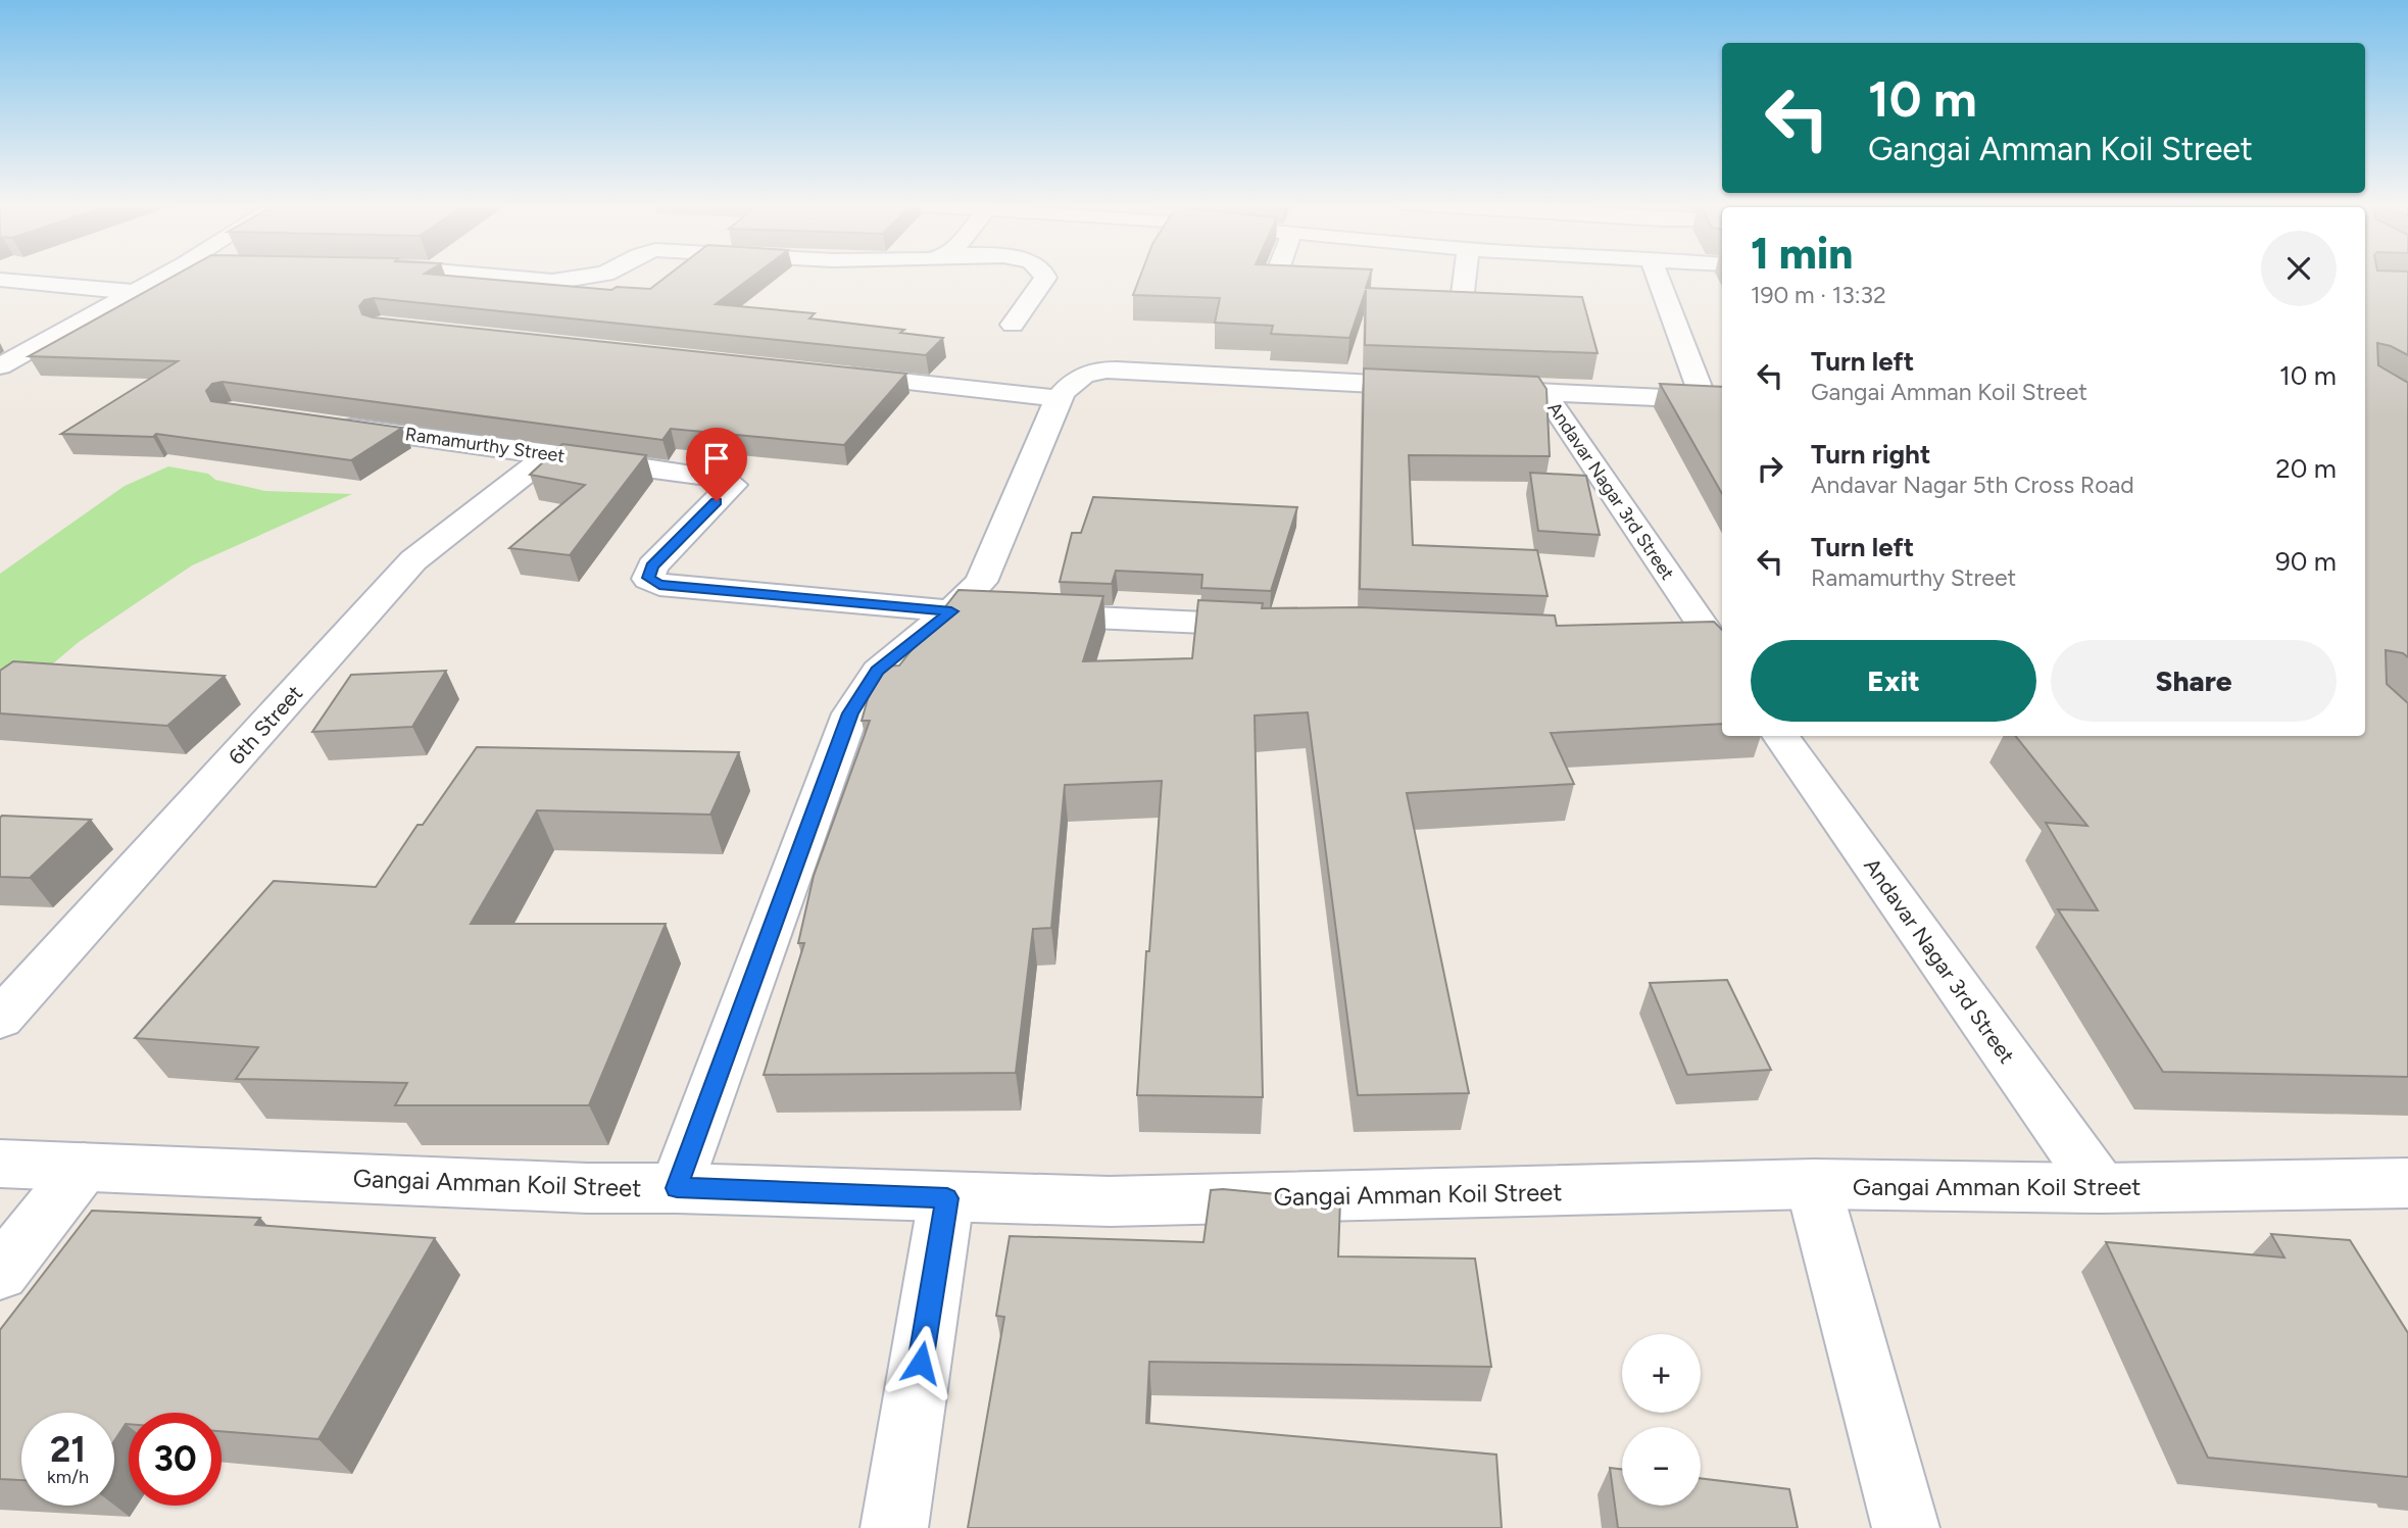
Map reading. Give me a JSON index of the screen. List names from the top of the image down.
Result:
{
  "streets": {
    "street": [
      "Ramamurthy Street",
      "Andavar Nagar 3rd Street",
      "6th Street",
      "Gangai Amman Koil Street"
    ]
  },
  "crossings": [
    ["Ramamurthy Street", "6th Street"],
    ["Andavar Nagar 3rd Street", "Gangai Amman Koil Street"]
  ],
  "page": {
    "turn": ["10 m", "Gangai Amman Koil Street"],
    "heading": ["1 min", "190 m · 13:32"],
    "list": [
      {
        "name": "Turn left",
        "note": "Gangai Amman Koil Street",
        "value": "10 m"
      },
      {
        "name": "Turn right",
        "note": "Andavar Nagar 5th Cross Road",
        "value": "20 m"
      },
      {
        "name": "Turn left",
        "note": "Ramamurthy Street",
        "value": "90 m"
      }
    ],
    "buttons": ["Exit", "Share"],
    "map_buttons": ["+", "−"],
    "speed": "21 km/h",
    "limit": "30"
  }
}
